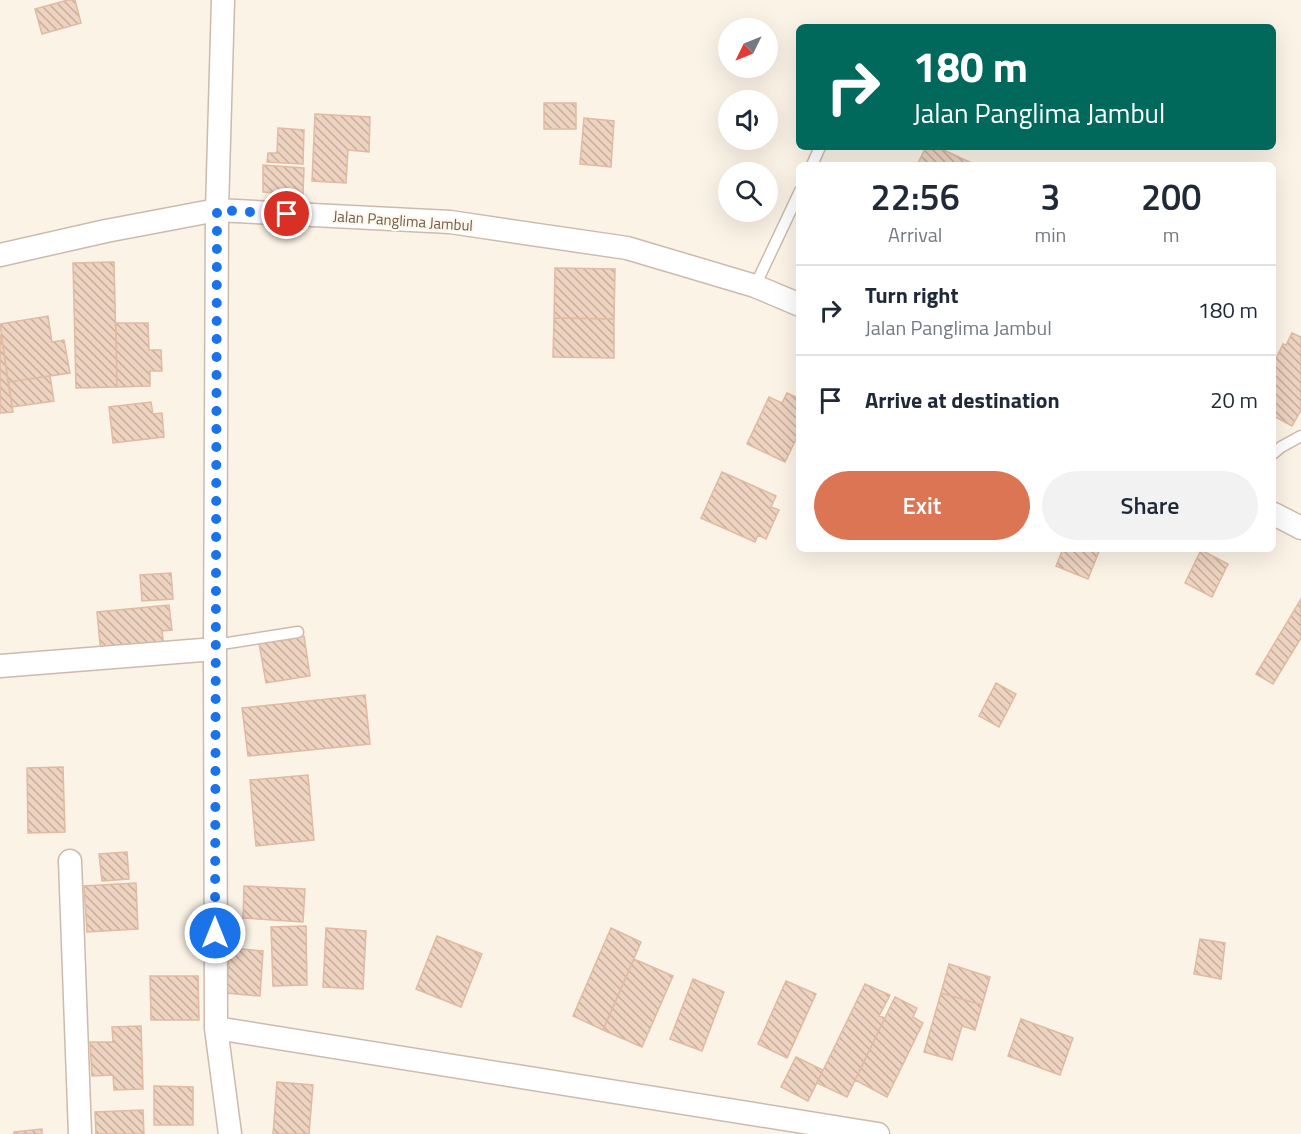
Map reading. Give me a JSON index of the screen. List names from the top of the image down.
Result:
{
  "streets": {
    "street": ["Jalan Panglima Jambul"]
  },
  "north": "bottom left",
  "page": {
    "turn": ["180 m", "Jalan Panglima Jambul"],
    "eta": [
      "22:56",
      "Arrival",
      "3",
      "min",
      "200",
      "m"
    ],
    "list": [
      {
        "name": "Turn right",
        "note": "Jalan Panglima Jambul",
        "value": "180 m"
      },
      {
        "name": "Arrive at destination",
        "value": "20 m"
      }
    ],
    "buttons": ["Exit", "Share"]
  }
}
